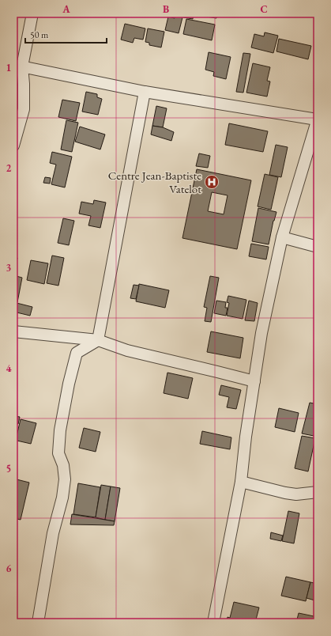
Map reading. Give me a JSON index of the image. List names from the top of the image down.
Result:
{
  "places": {
    "hospital": ["Centre Jean-Baptiste Vatelot"]
  },
  "scale_bar": "50 m",
  "grid": {
    "columns": ["A", "B", "C"],
    "rows": [
      "1",
      "2",
      "3",
      "4",
      "5",
      "6"
    ]
  }
}
